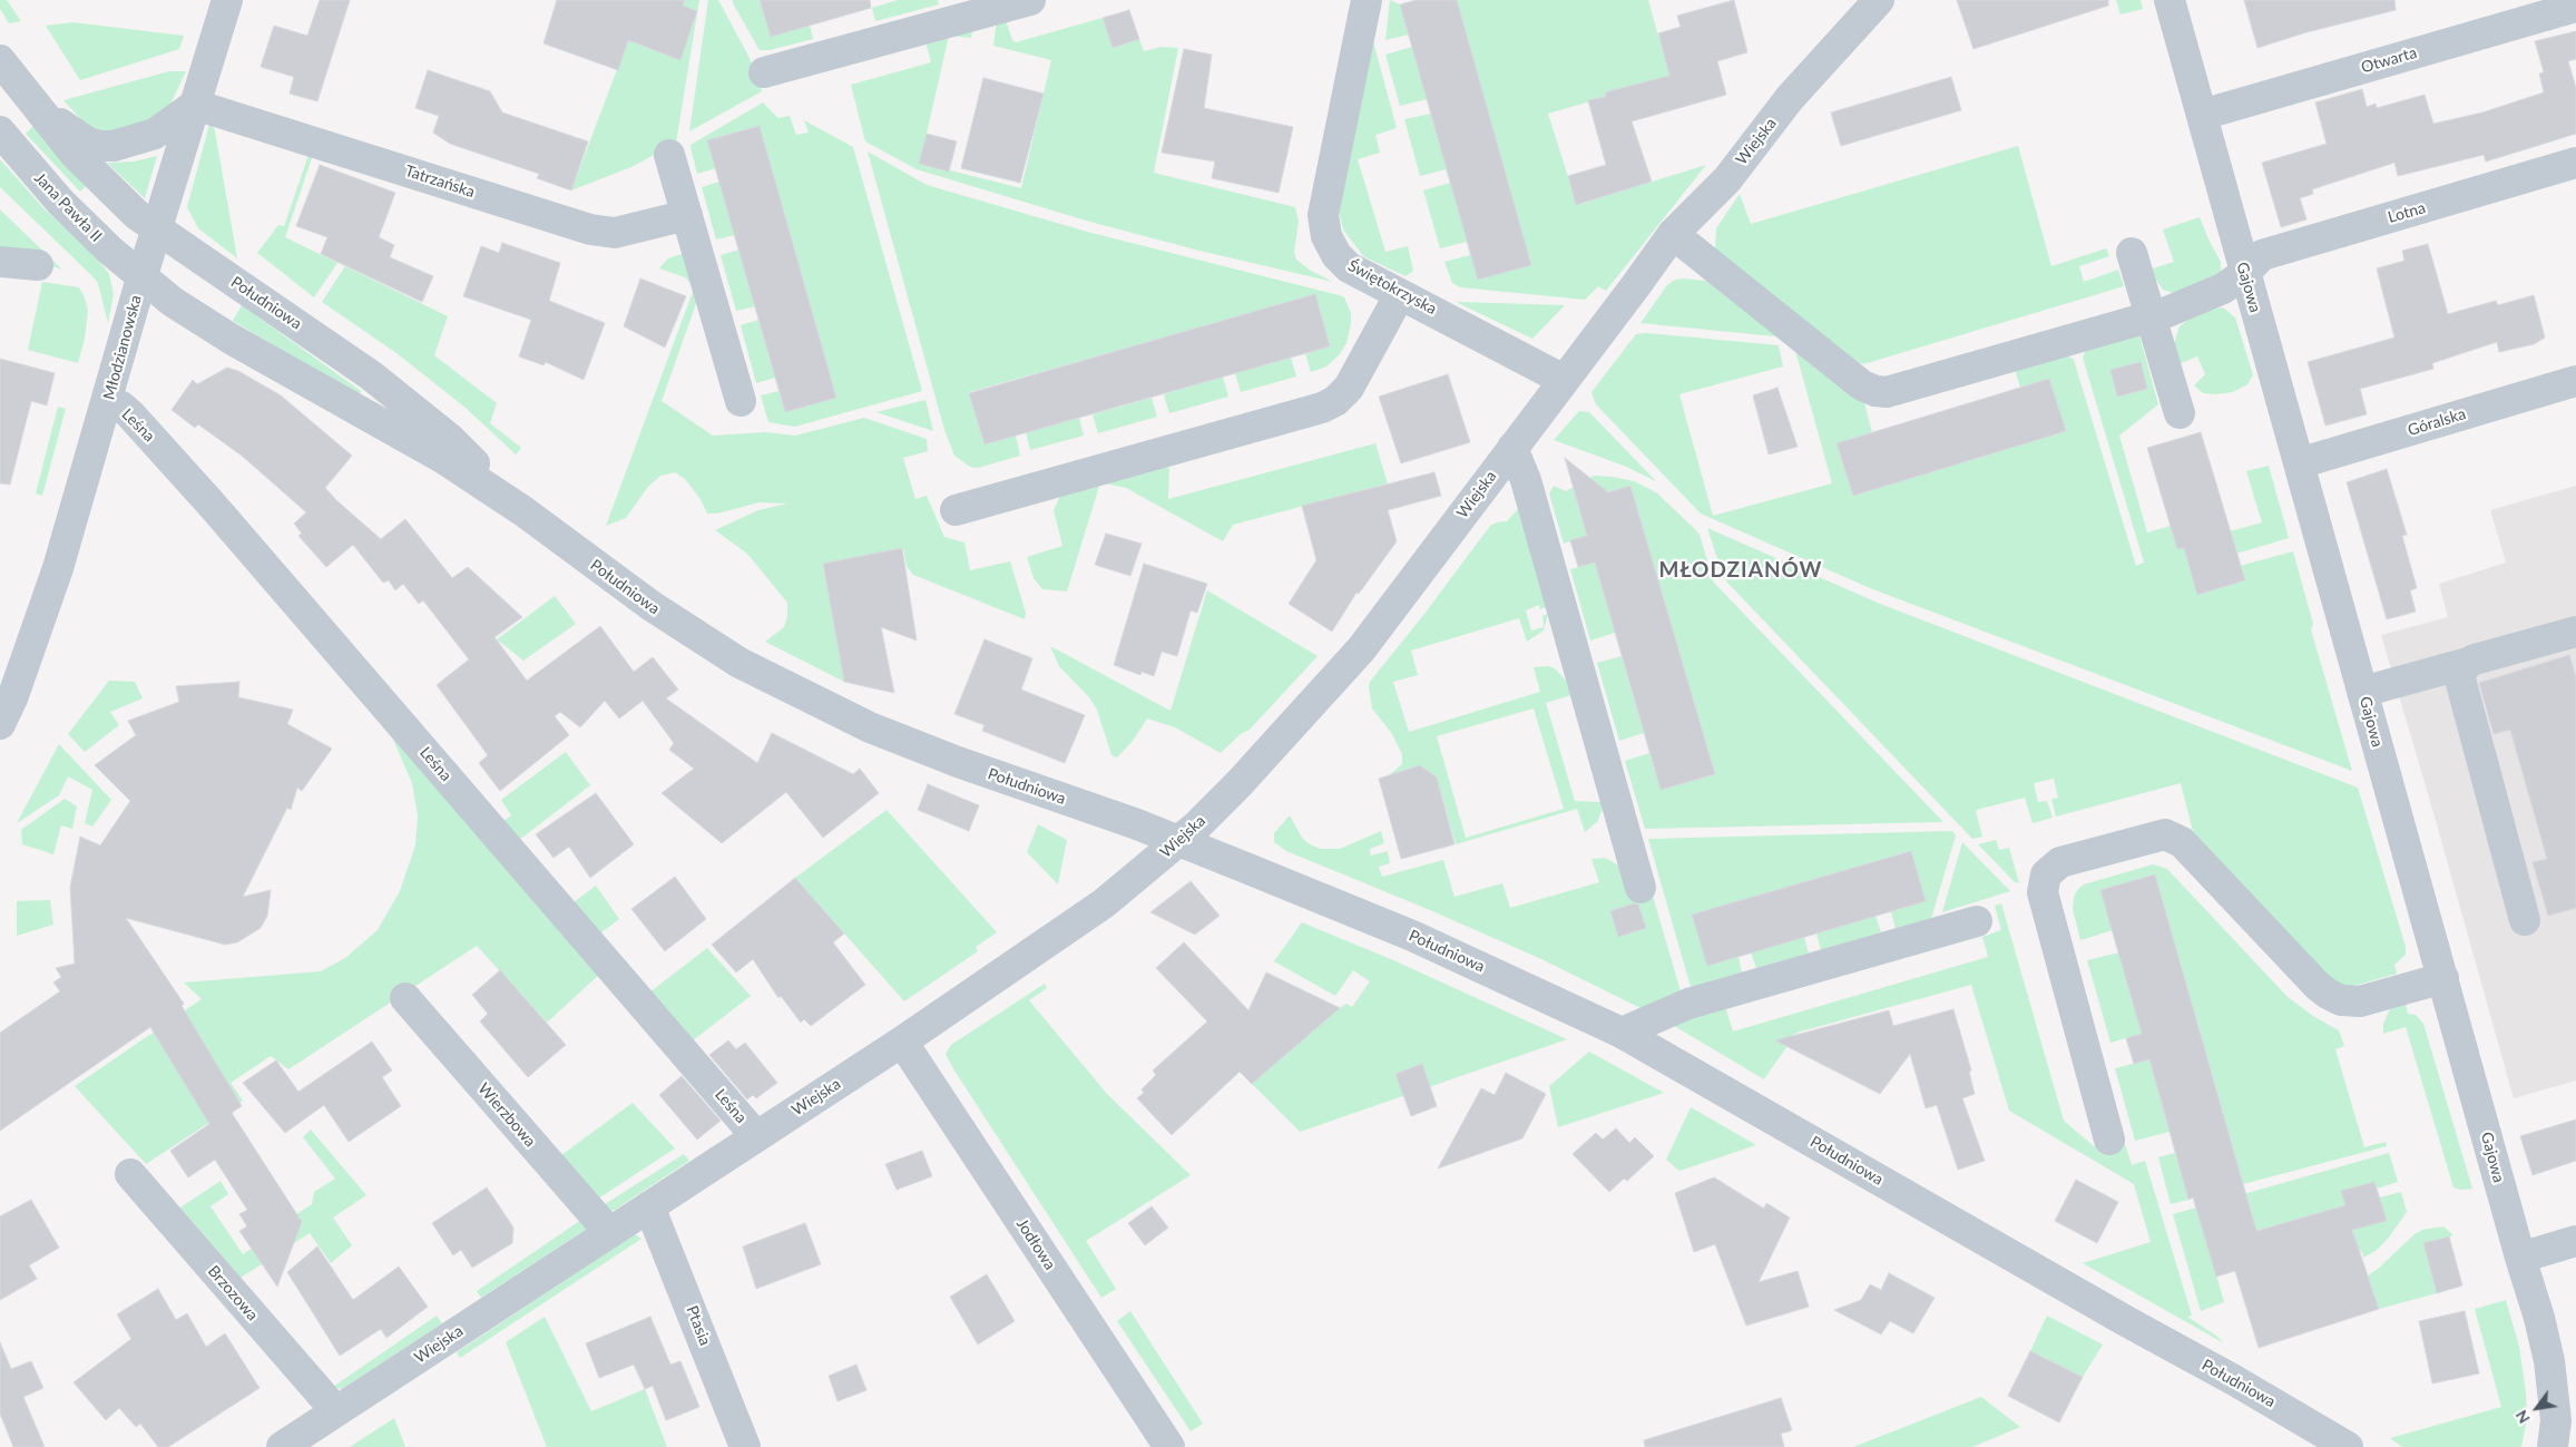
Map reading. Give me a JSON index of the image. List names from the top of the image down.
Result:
{
  "streets": {
    "street": [
      "Otwarta",
      "Wiejska",
      "Tatrzańska",
      "Jana Pawła II",
      "Lotna",
      "Świętokrzyska",
      "Gajowa",
      "Południowa",
      "Młodzianowska",
      "Góralska",
      "Leśna",
      "Wierzbowa",
      "Jodłowa",
      "Brzozowa",
      "Ptasia"
    ]
  },
  "crossings": [
    ["Otwarta", "Gajowa"],
    ["Wiejska", "Lotna"],
    ["Wiejska", "Świętokrzyska"],
    ["Wiejska", "Południowa"],
    ["Wiejska", "Leśna"],
    ["Wiejska", "Wierzbowa"],
    ["Wiejska", "Jodłowa"],
    ["Wiejska", "Brzozowa"],
    ["Wiejska", "Ptasia"],
    ["Tatrzańska", "Młodzianowska"],
    ["Jana Pawła II", "Południowa"],
    ["Jana Pawła II", "Młodzianowska"],
    ["Lotna", "Gajowa"],
    ["Gajowa", "Góralska"],
    ["Południowa", "Młodzianowska"],
    ["Młodzianowska", "Leśna"]
  ],
  "districts": ["MŁODZIANÓW"],
  "north": "bottom left"
}
